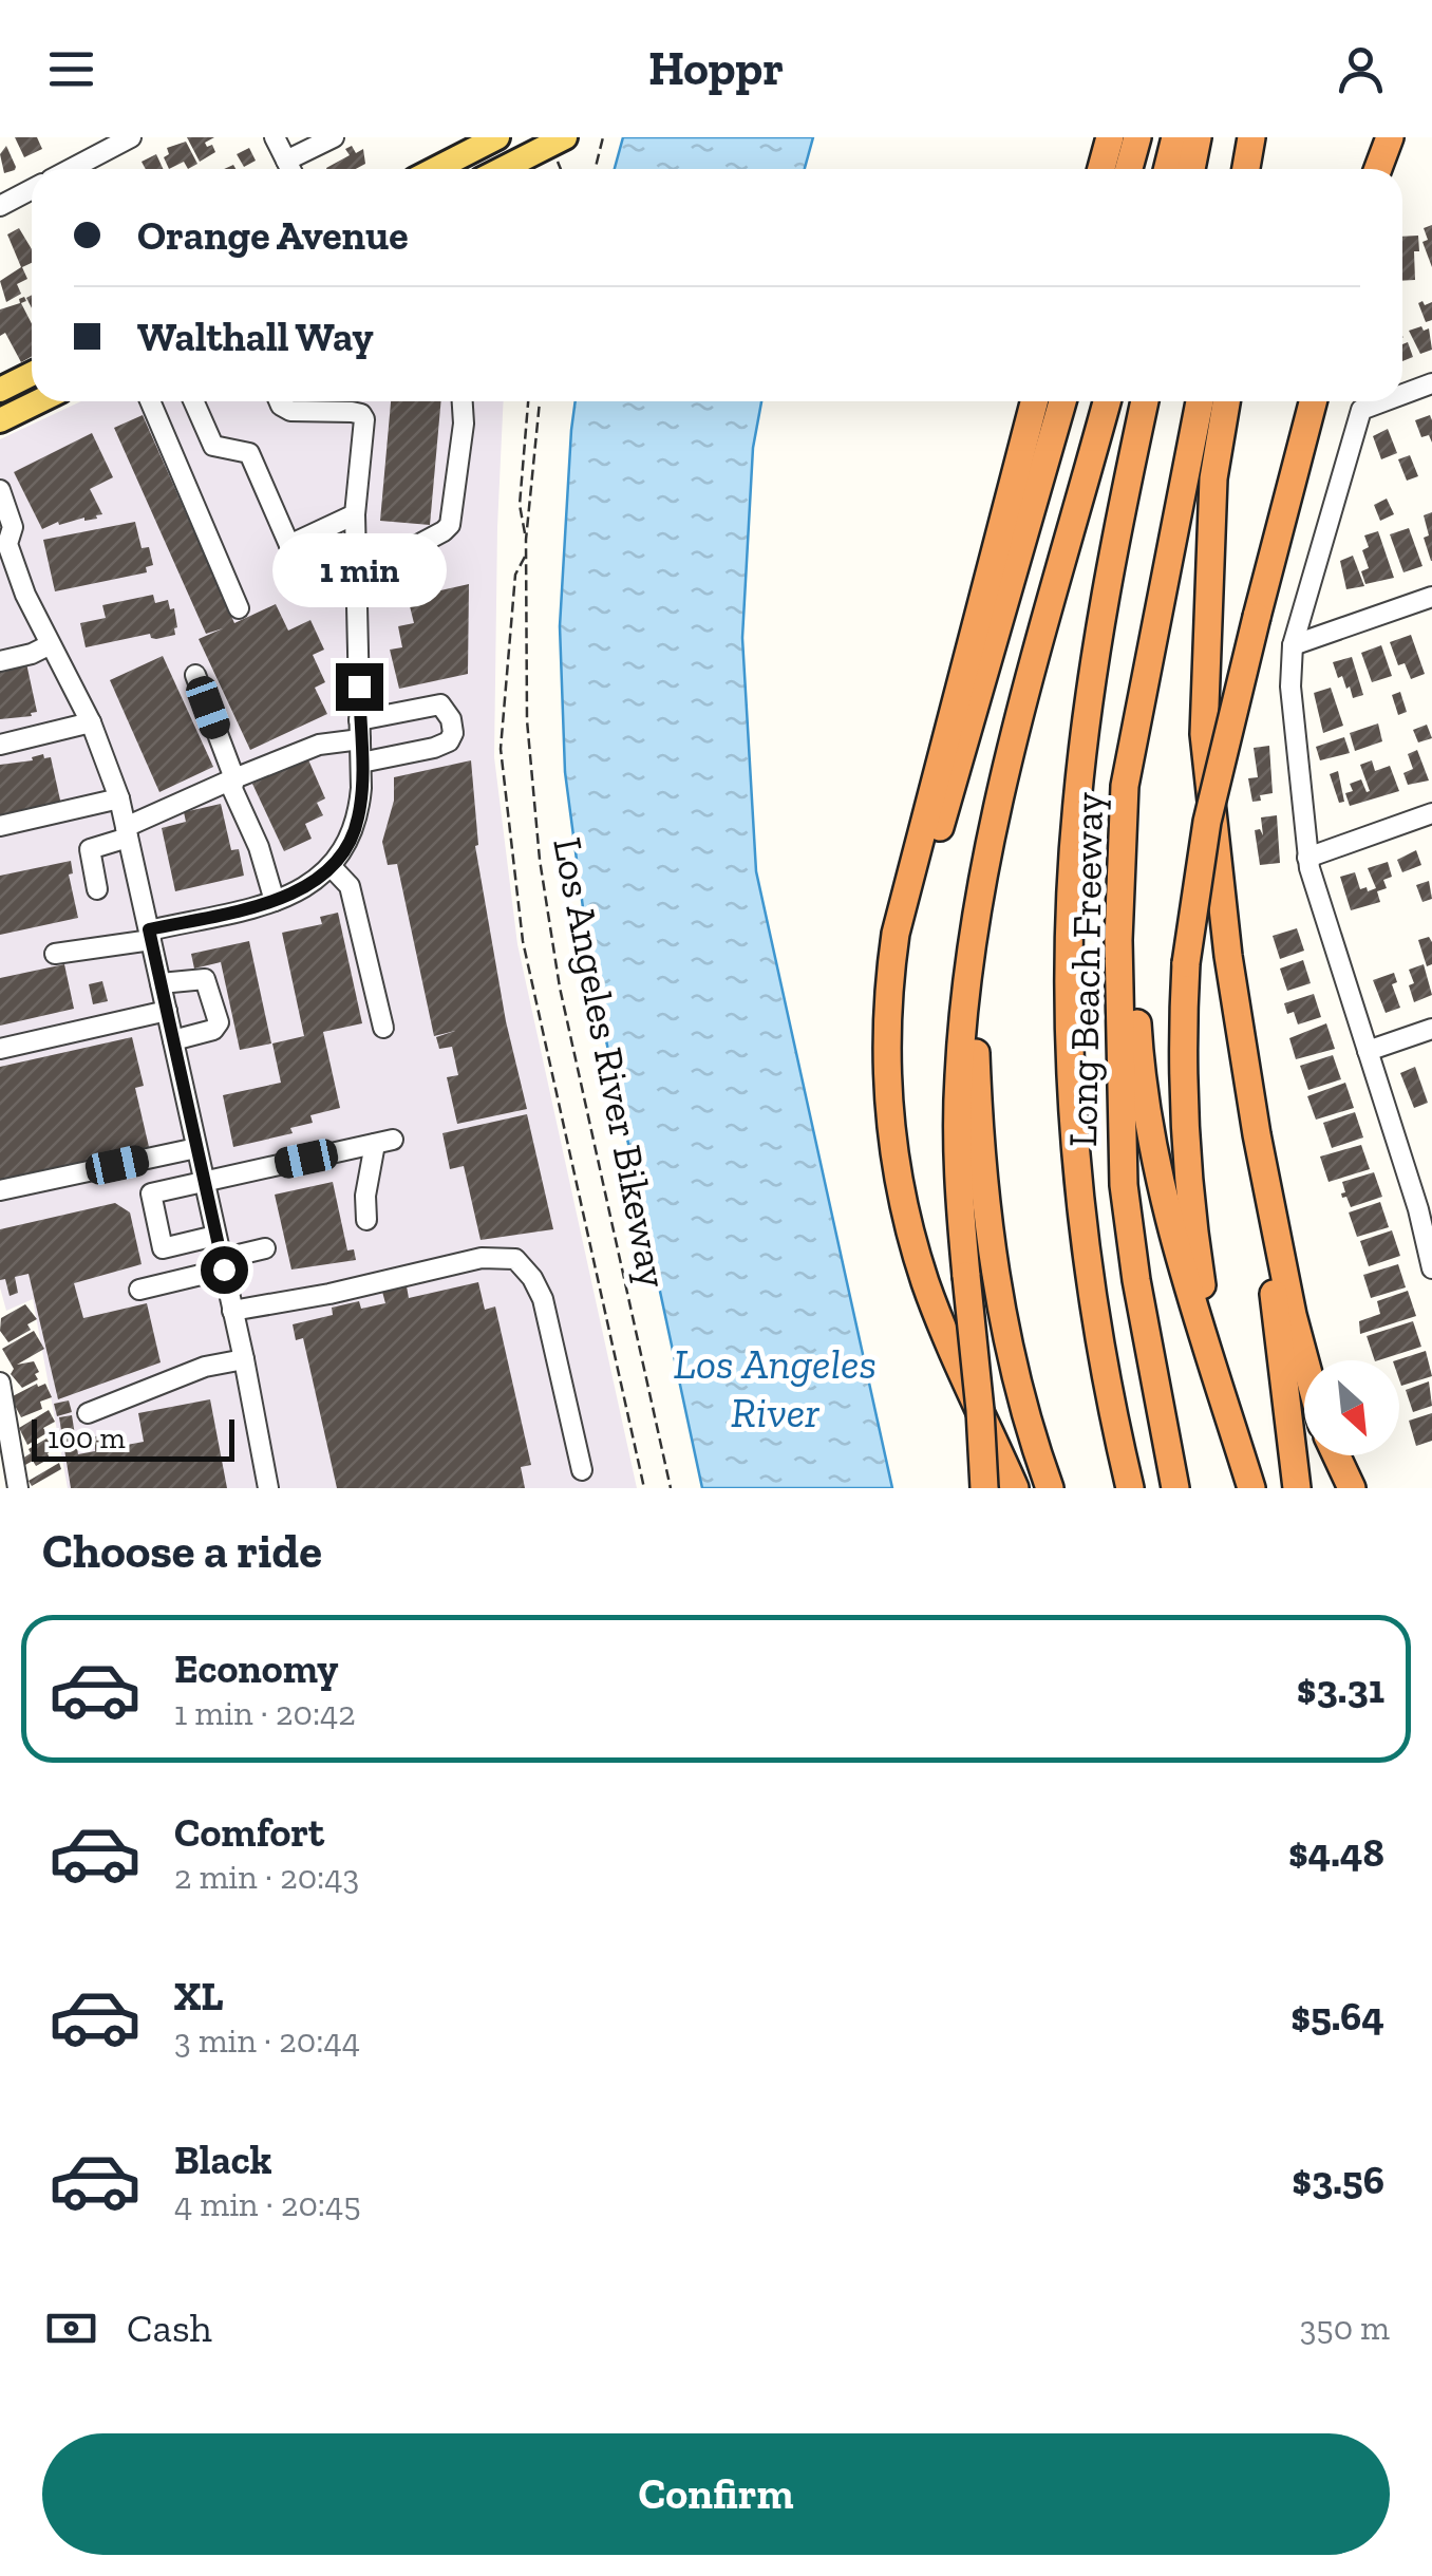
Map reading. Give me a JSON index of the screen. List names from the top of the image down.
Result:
{
  "streets": {
    "highway": ["Long Beach Freeway"],
    "path": ["Los Angeles River Bikeway"]
  },
  "water": ["Los Angeles River"],
  "scale_bar": "100 m",
  "north": "bottom right",
  "page": {
    "header": "Hoppr",
    "banner": ["Orange Avenue", "Walthall Way"],
    "bubble": "1 min",
    "scale": "100 m",
    "heading": "Choose a ride",
    "list": [
      {
        "name": "Economy",
        "note": "1 min · 20:42",
        "value": "$3.31"
      },
      {
        "name": "Comfort",
        "note": "2 min · 20:43",
        "value": "$4.48"
      },
      {
        "name": "XL",
        "note": "3 min · 20:44",
        "value": "$5.64"
      },
      {
        "name": "Black",
        "note": "4 min · 20:45",
        "value": "$3.56"
      }
    ],
    "pay": ["Cash", "350 m"],
    "buttons": "Confirm"
  }
}
